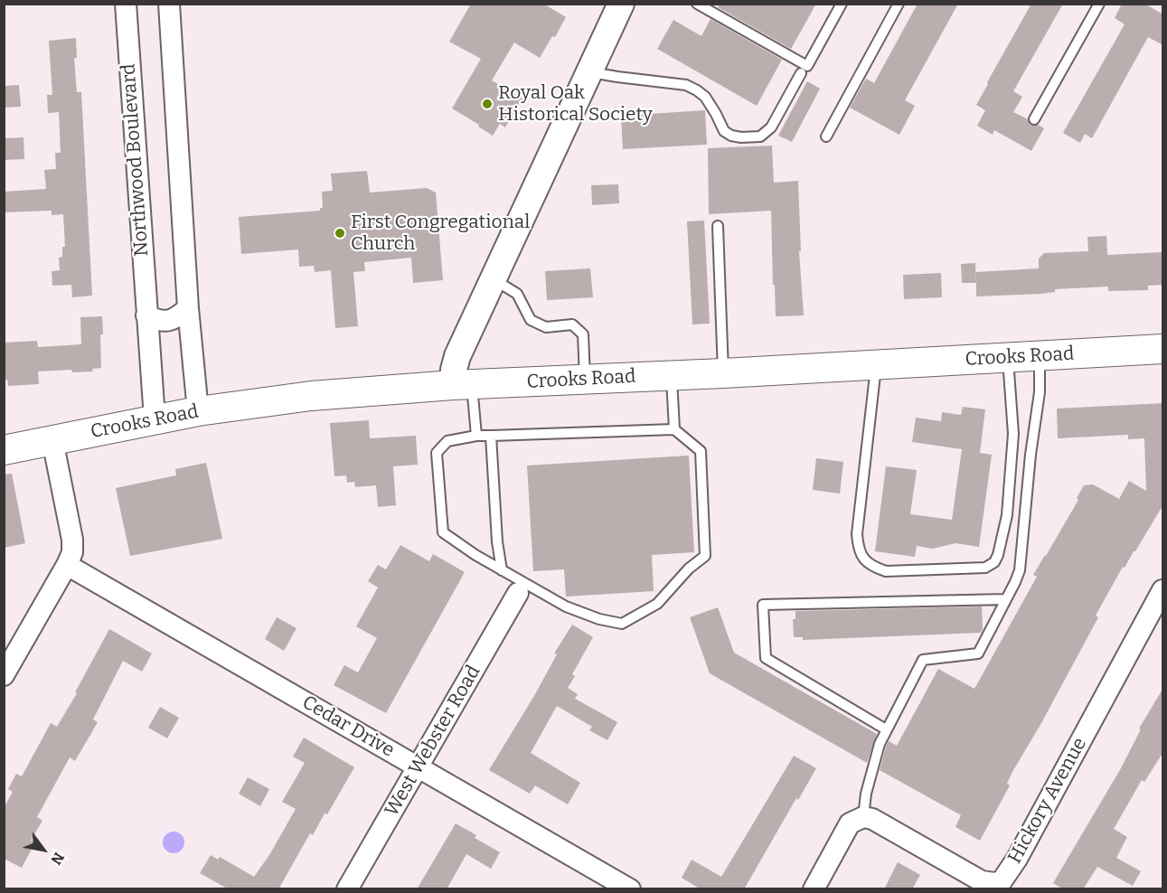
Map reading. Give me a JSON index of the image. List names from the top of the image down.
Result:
{
  "streets": {
    "main road": ["Crooks Road"],
    "street": [
      "Northwood Boulevard",
      "Cedar Drive",
      "West Webster Road",
      "Hickory Avenue"
    ]
  },
  "crossings": [
    ["Northwood Boulevard", "Crooks Road"],
    ["Cedar Drive", "West Webster Road"]
  ],
  "places": ["Royal Oak Historical Society", "First Congregational Church"],
  "north": "bottom right"
}
